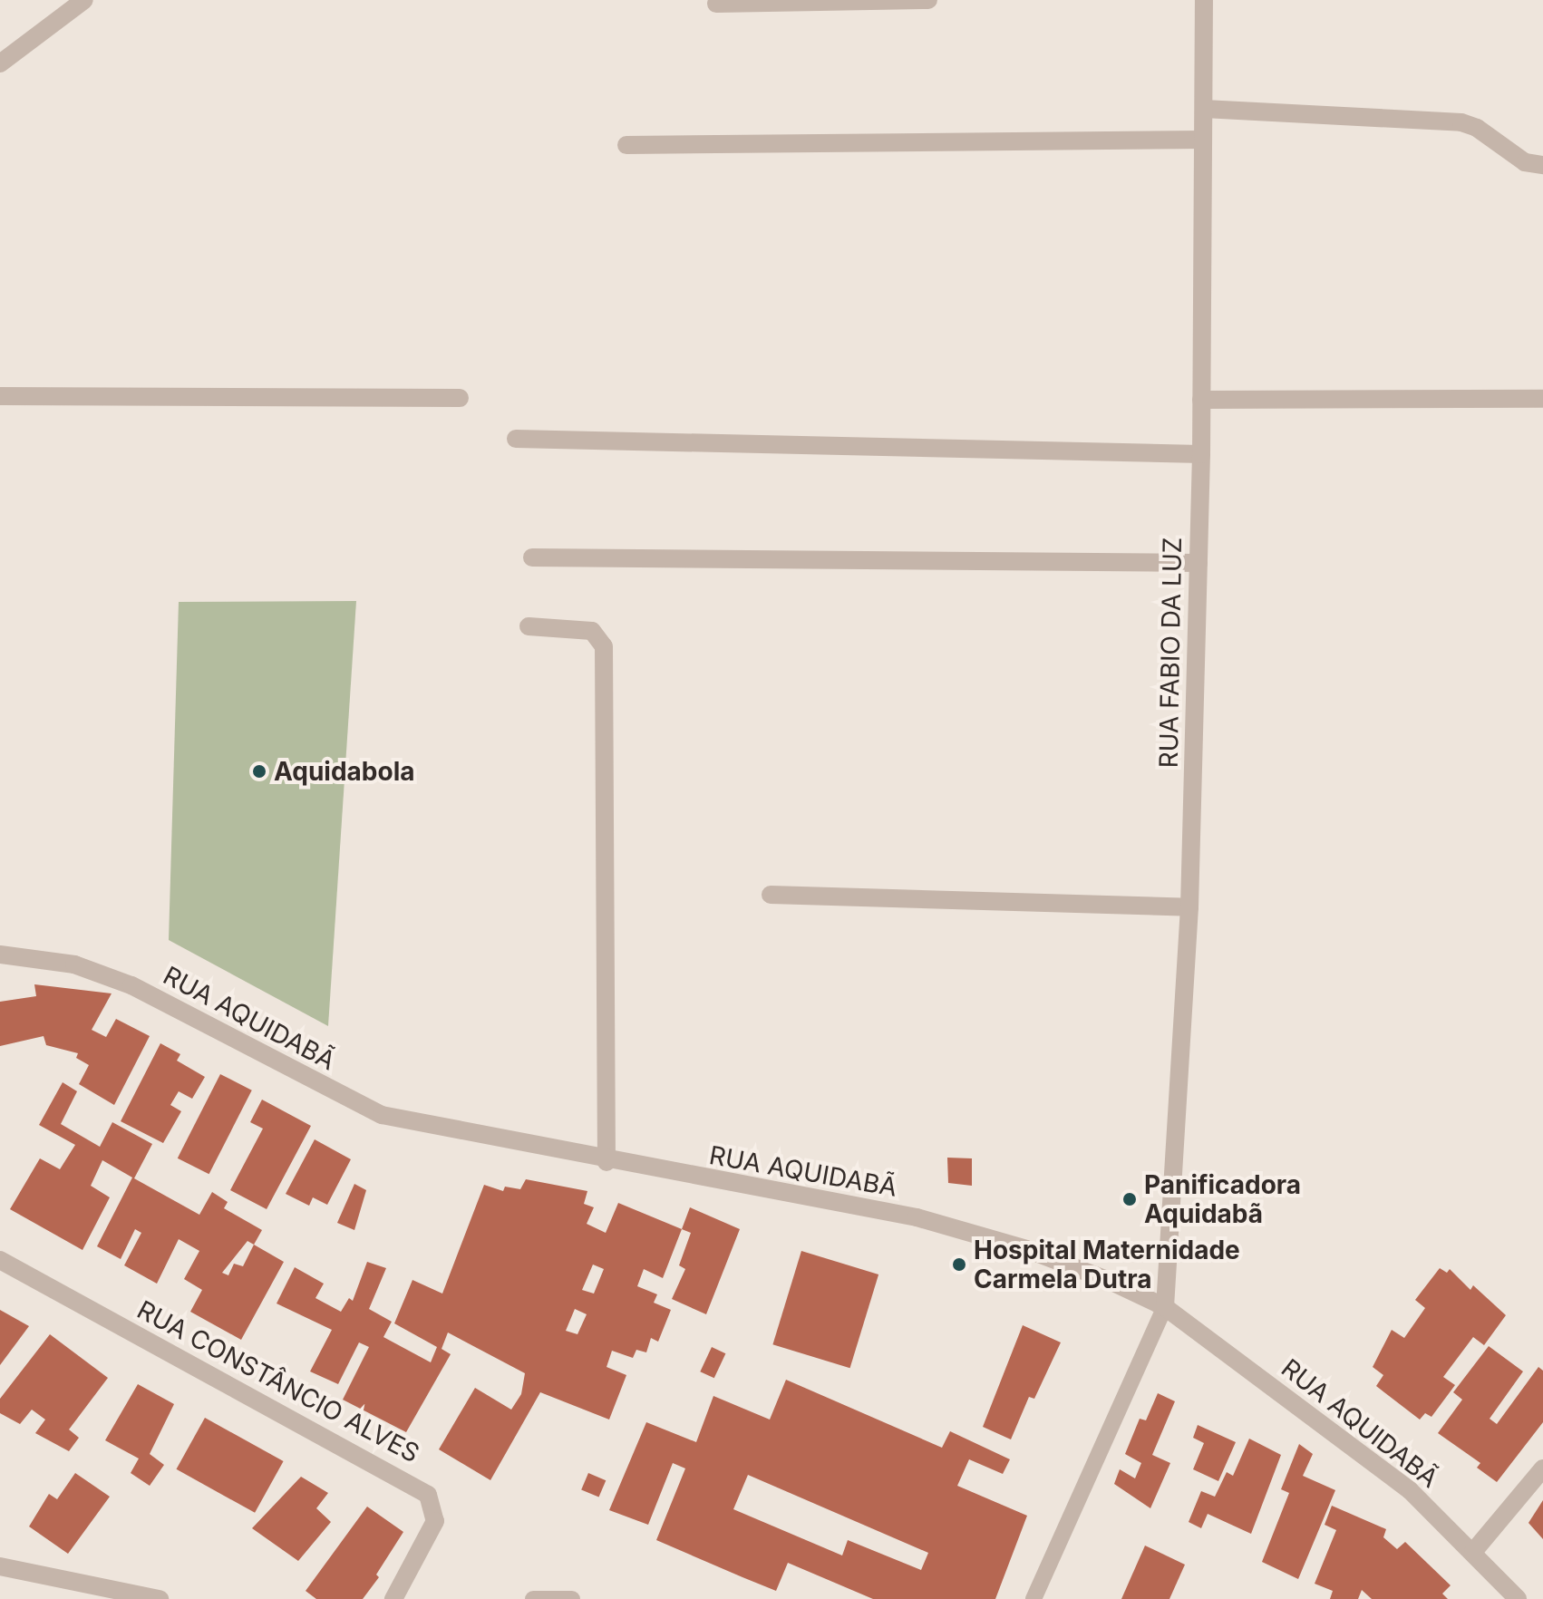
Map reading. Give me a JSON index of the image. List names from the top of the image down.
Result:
{
  "streets": {
    "street": ["RUA FABIO DA LUZ", "RUA AQUIDABÃ", "RUA CONSTÂNCIO ALVES"]
  },
  "crossings": [
    ["RUA FABIO DA LUZ", "RUA AQUIDABÃ"]
  ],
  "places": ["Aquidabola", "Panificadora Aquidabã", "Hospital Maternidade Carmela Dutra"]
}
